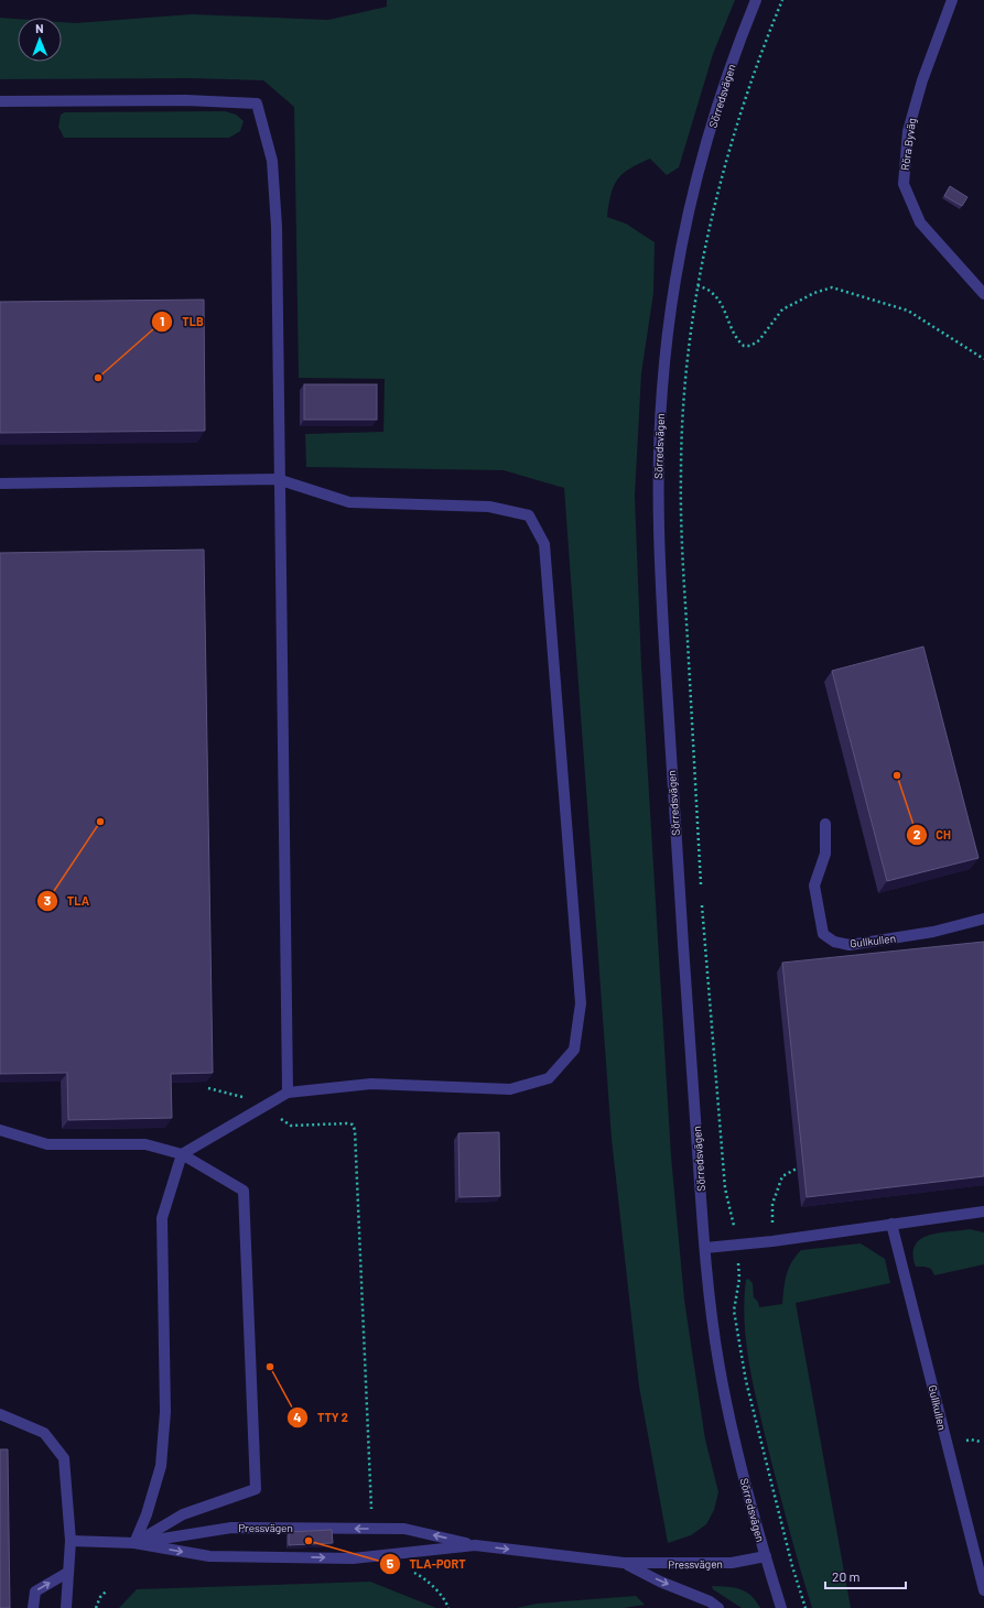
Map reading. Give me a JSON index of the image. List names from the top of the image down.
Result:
{
  "streets": {
    "street": [
      "Sörredsvägen",
      "Röra Byväg",
      "Gullkullen",
      "Pressvägen"
    ]
  },
  "crossings": [
    ["Sörredsvägen", "Pressvägen"]
  ],
  "places": [
    "TLB",
    "CH",
    "TLA",
    "TTY 2",
    "TLA-PORT"
  ],
  "scale_bar": "20 m",
  "north": "top"
}
